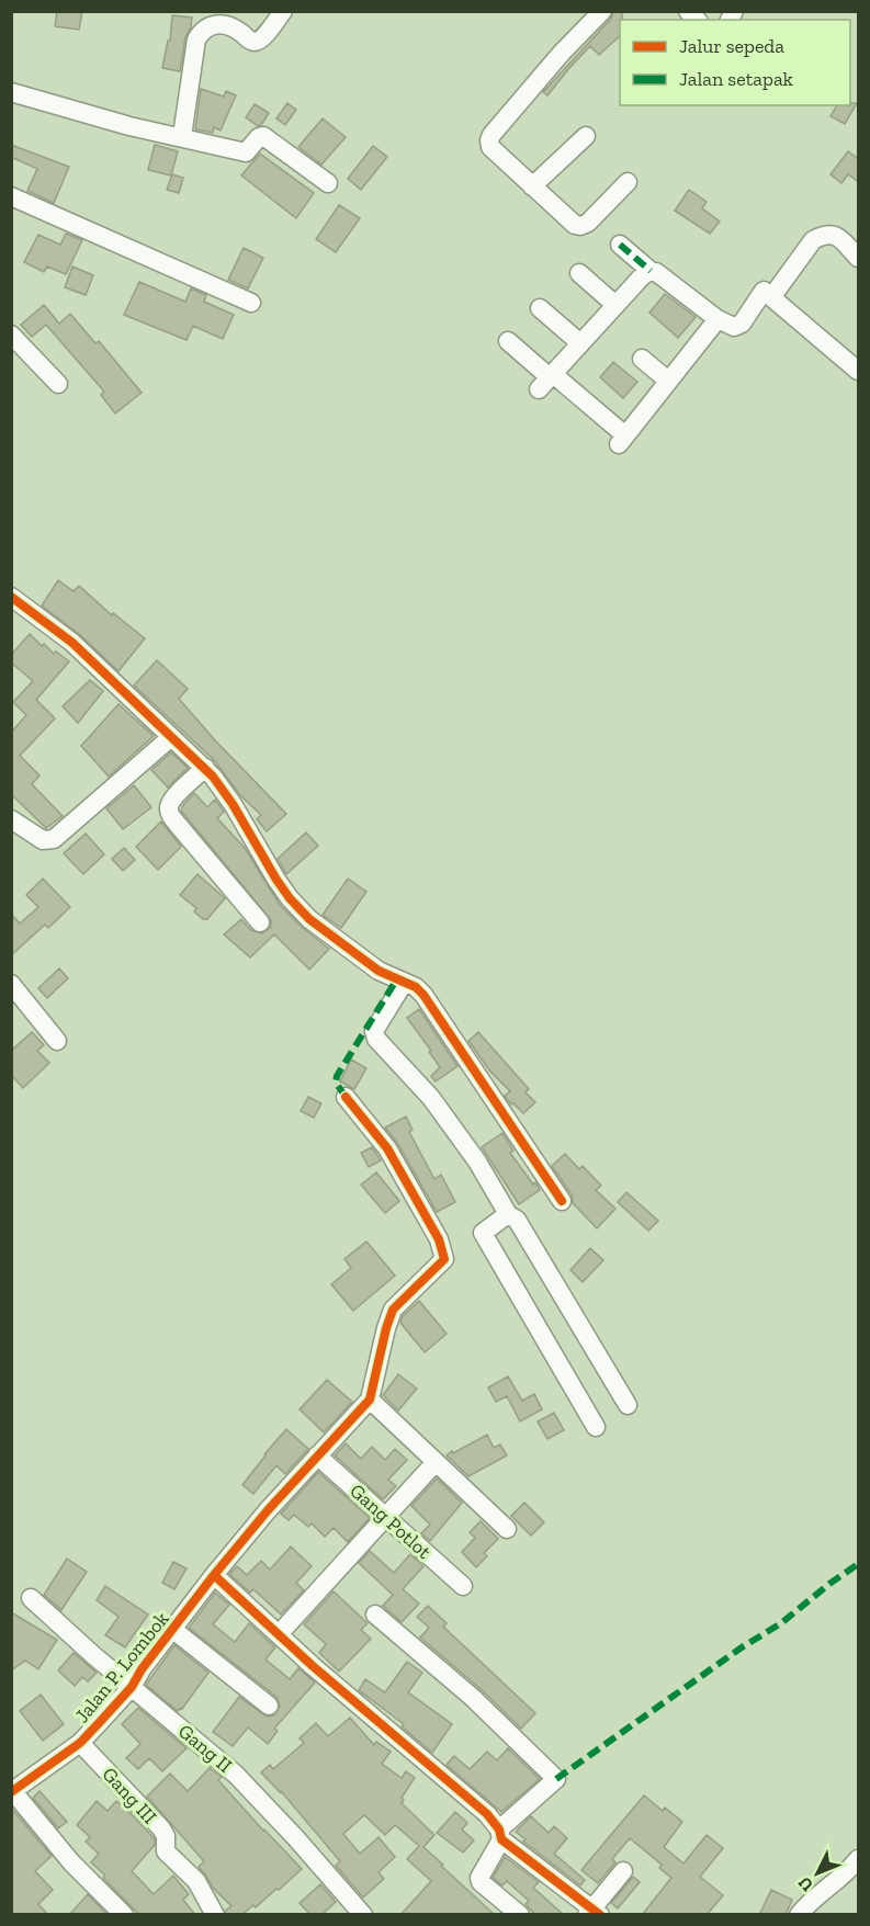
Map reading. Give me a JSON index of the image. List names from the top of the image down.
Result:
{
  "streets": {
    "street": [
      "Gang Potlot",
      "Jalan P. Lombok",
      "Gang II",
      "Gang III"
    ]
  },
  "crossings": [
    ["Gang Potlot", "Jalan P. Lombok"],
    ["Jalan P. Lombok", "Gang II"],
    ["Jalan P. Lombok", "Gang III"]
  ],
  "legend": ["Jalur sepeda", "Jalan setapak"],
  "north": "bottom left"
}
